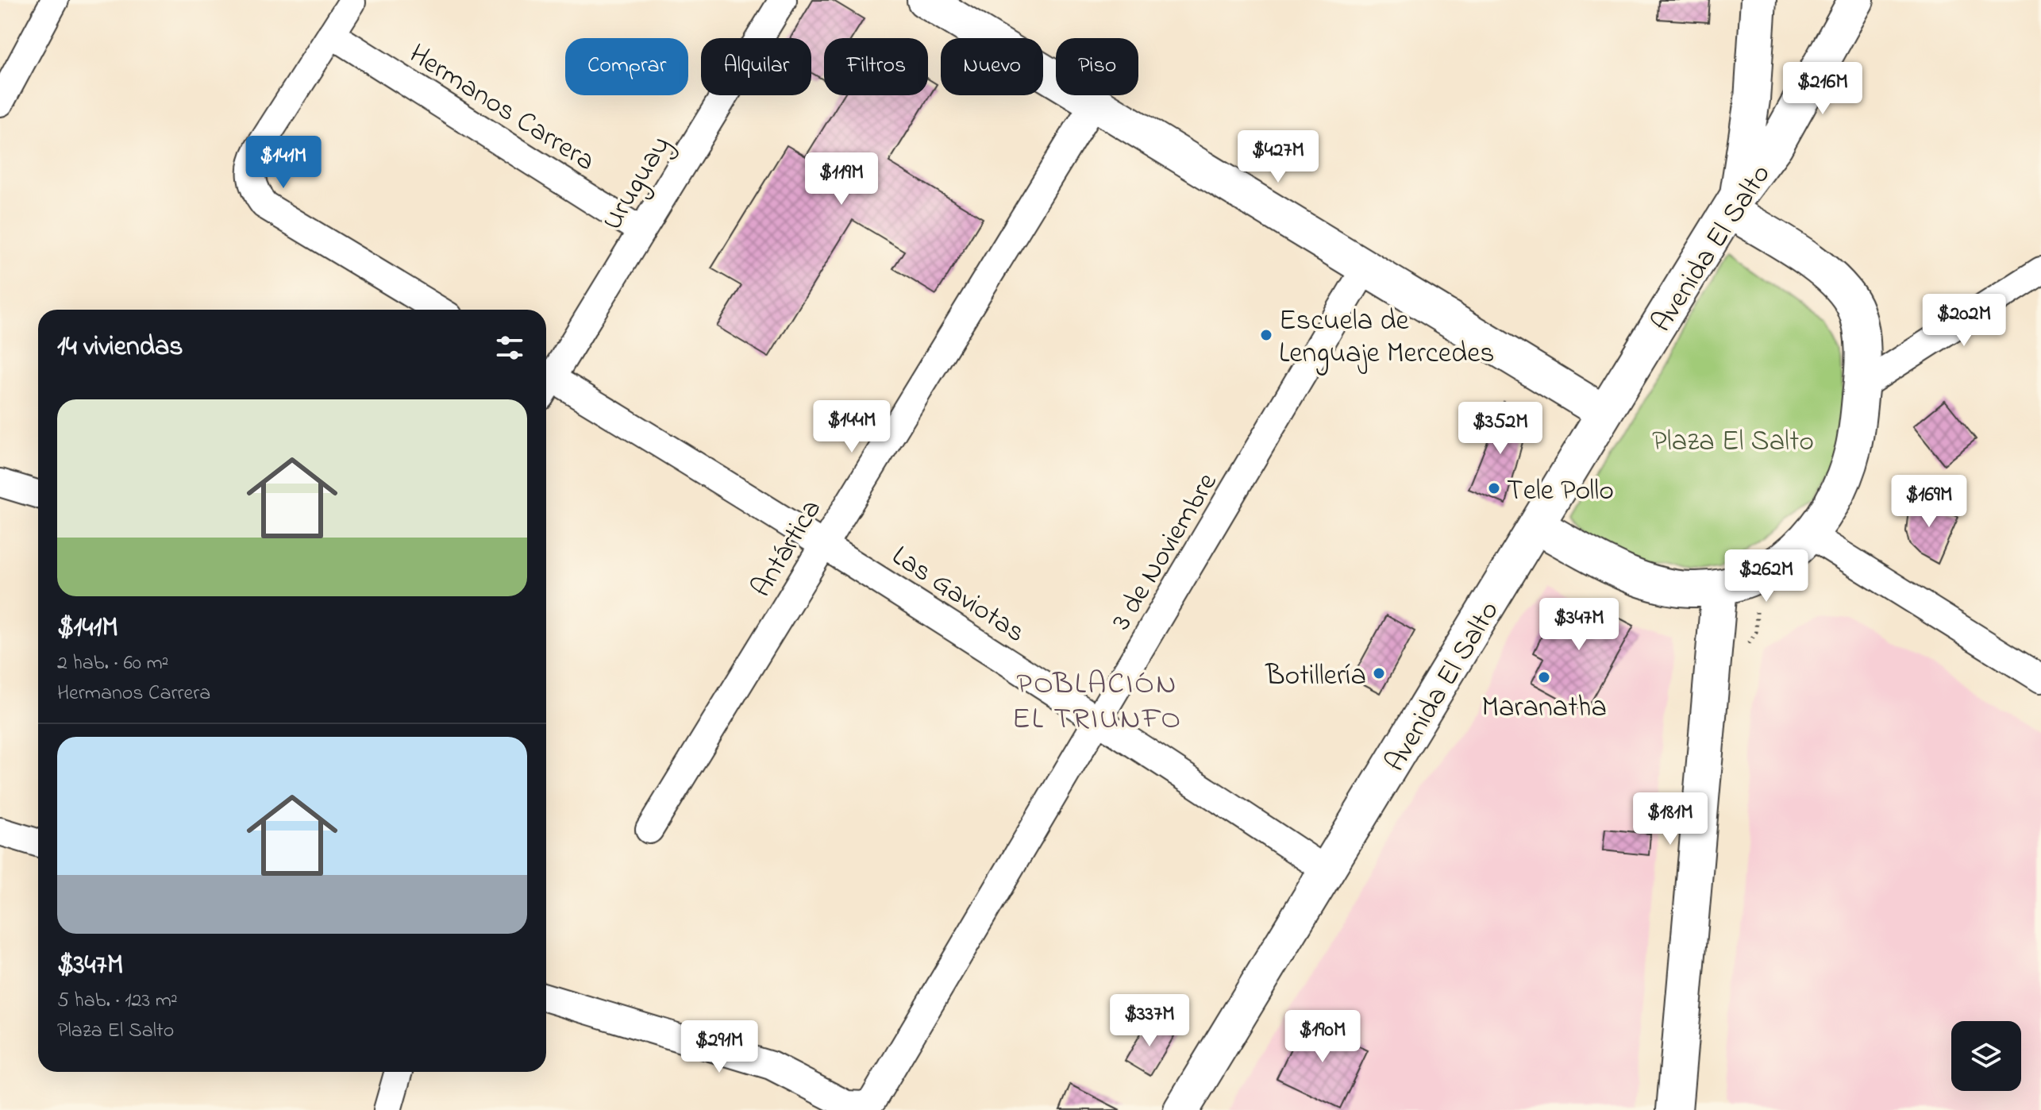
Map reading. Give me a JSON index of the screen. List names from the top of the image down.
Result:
{
  "streets": {
    "main road": ["Avenida El Salto"],
    "street": [
      "Hermanos Carrera",
      "Uruguay",
      "Antártica",
      "3 de Noviembre",
      "Las Gaviotas"
    ]
  },
  "crossings": [
    ["Hermanos Carrera", "Uruguay"],
    ["Avenida El Salto", "Las Gaviotas"],
    ["Antártica", "Las Gaviotas"],
    ["3 de Noviembre", "Las Gaviotas"]
  ],
  "districts": ["POBLACIÓN EL TRIUNFO"],
  "parks": ["Plaza El Salto"],
  "places": [
    "Escuela de Lenguaje Mercedes",
    "Tele Pollo",
    "Botillería",
    "Maranatha"
  ],
  "page": {
    "chip": [
      "Comprar",
      "Alquilar",
      "Filtros",
      "Nuevo",
      "Piso"
    ],
    "price": [
      "$216M",
      "$427M",
      "$141M",
      "$119M",
      "$202M",
      "$144M",
      "$352M",
      "$169M",
      "$262M",
      "$347M",
      "$181M",
      "$337M",
      "$190M",
      "$291M"
    ],
    "heading": "14 viviendas",
    "list": [
      {
        "name": "$141M",
        "note": "2 hab. · 60 m² · Hermanos Carrera"
      },
      {
        "name": "$347M",
        "note": "5 hab. · 123 m² · Plaza El Salto"
      }
    ]
  }
}
